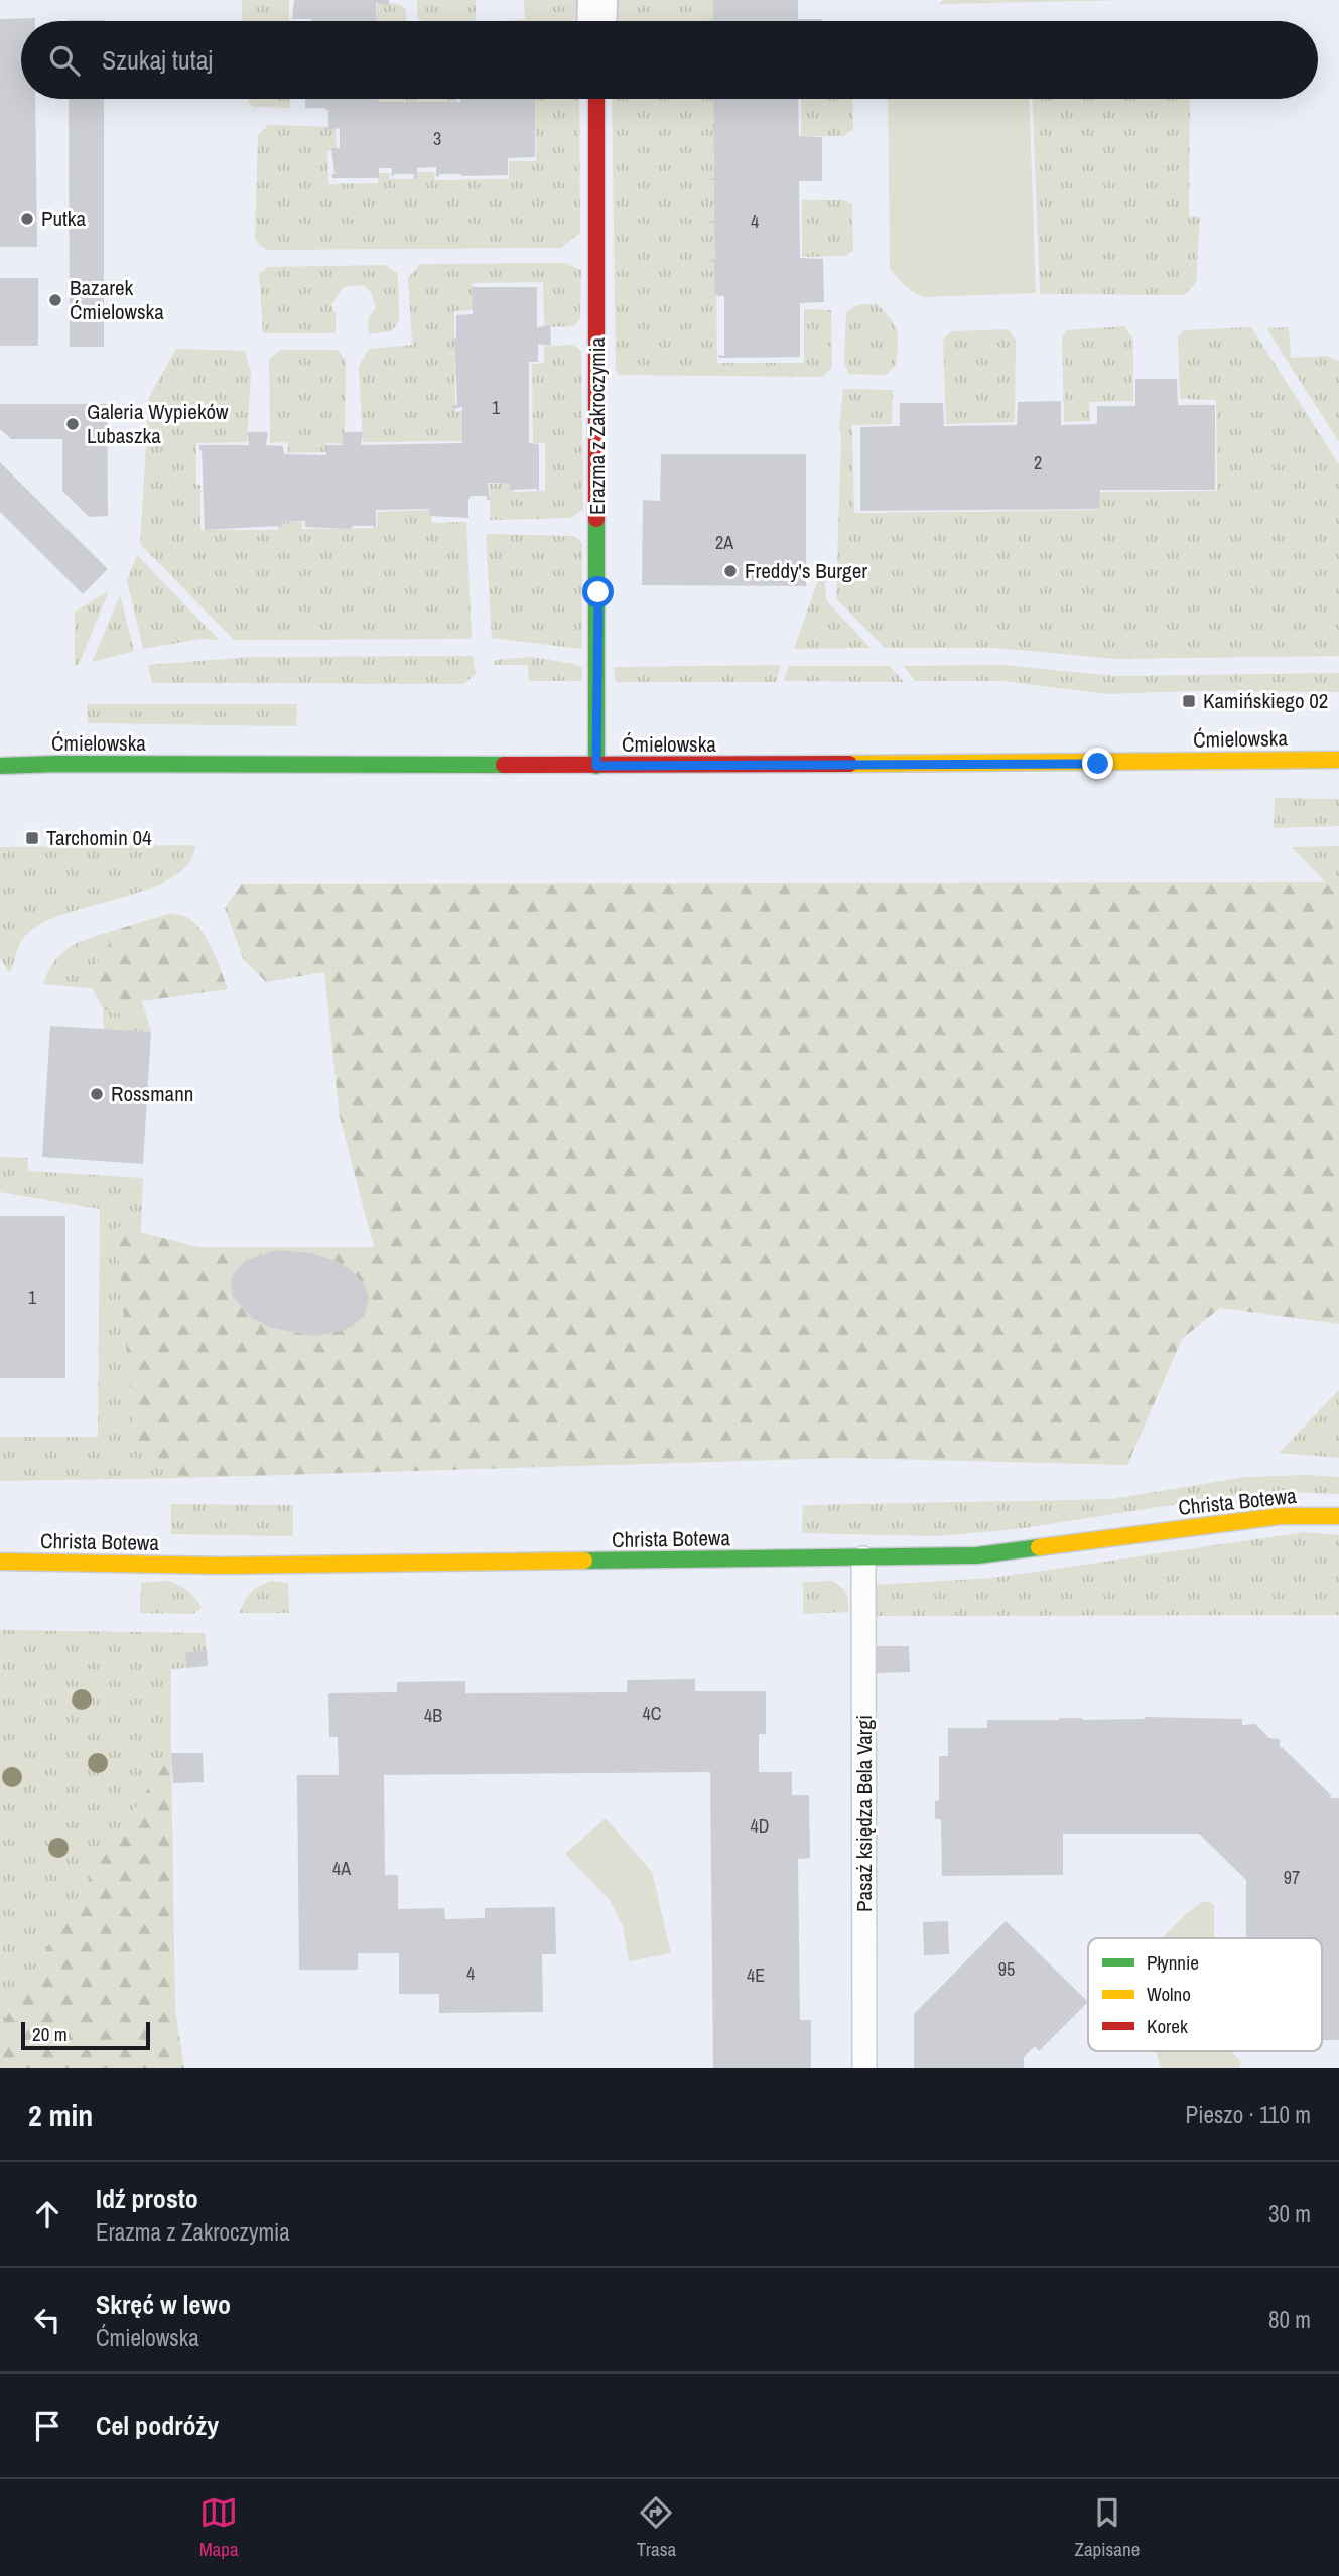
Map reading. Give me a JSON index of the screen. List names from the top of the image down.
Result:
{
  "streets": {
    "street": ["Erazma z Zakroczymia", "Ćmielowska", "Christa Botewa"],
    "lane": ["Pasaż księdza Bela Vargi"]
  },
  "crossings": [
    ["Erazma z Zakroczymia", "Ćmielowska"],
    ["Christa Botewa", "Pasaż księdza Bela Vargi"]
  ],
  "places": {
    "other": [
      "Putka",
      "Bazarek Ćmielowska",
      "Galeria Wypieków Lubaszka",
      "Freddy's Burger",
      "Rossmann"
    ],
    "transit": ["Kamińskiego 02", "Tarchomin 04"]
  },
  "house_numbers": [
    "3",
    "4",
    "1",
    "2",
    "2A",
    "1",
    "4C",
    "4B",
    "4D",
    "4A",
    "97",
    "95",
    "4",
    "4E"
  ],
  "legend": ["Płynnie", "Wolno", "Korek"],
  "scale_bar": "20 m",
  "page": {
    "search": "Szukaj tutaj",
    "scale": "20 m",
    "heading": ["2 min", "Pieszo · 110 m"],
    "list": [
      ["Idź prosto", "Erazma z Zakroczymia", "30 m"],
      ["Skręć w lewo", "Ćmielowska", "80 m"],
      "Cel podróży"
    ],
    "nav": ["Mapa", "Trasa", "Zapisane"]
  }
}
